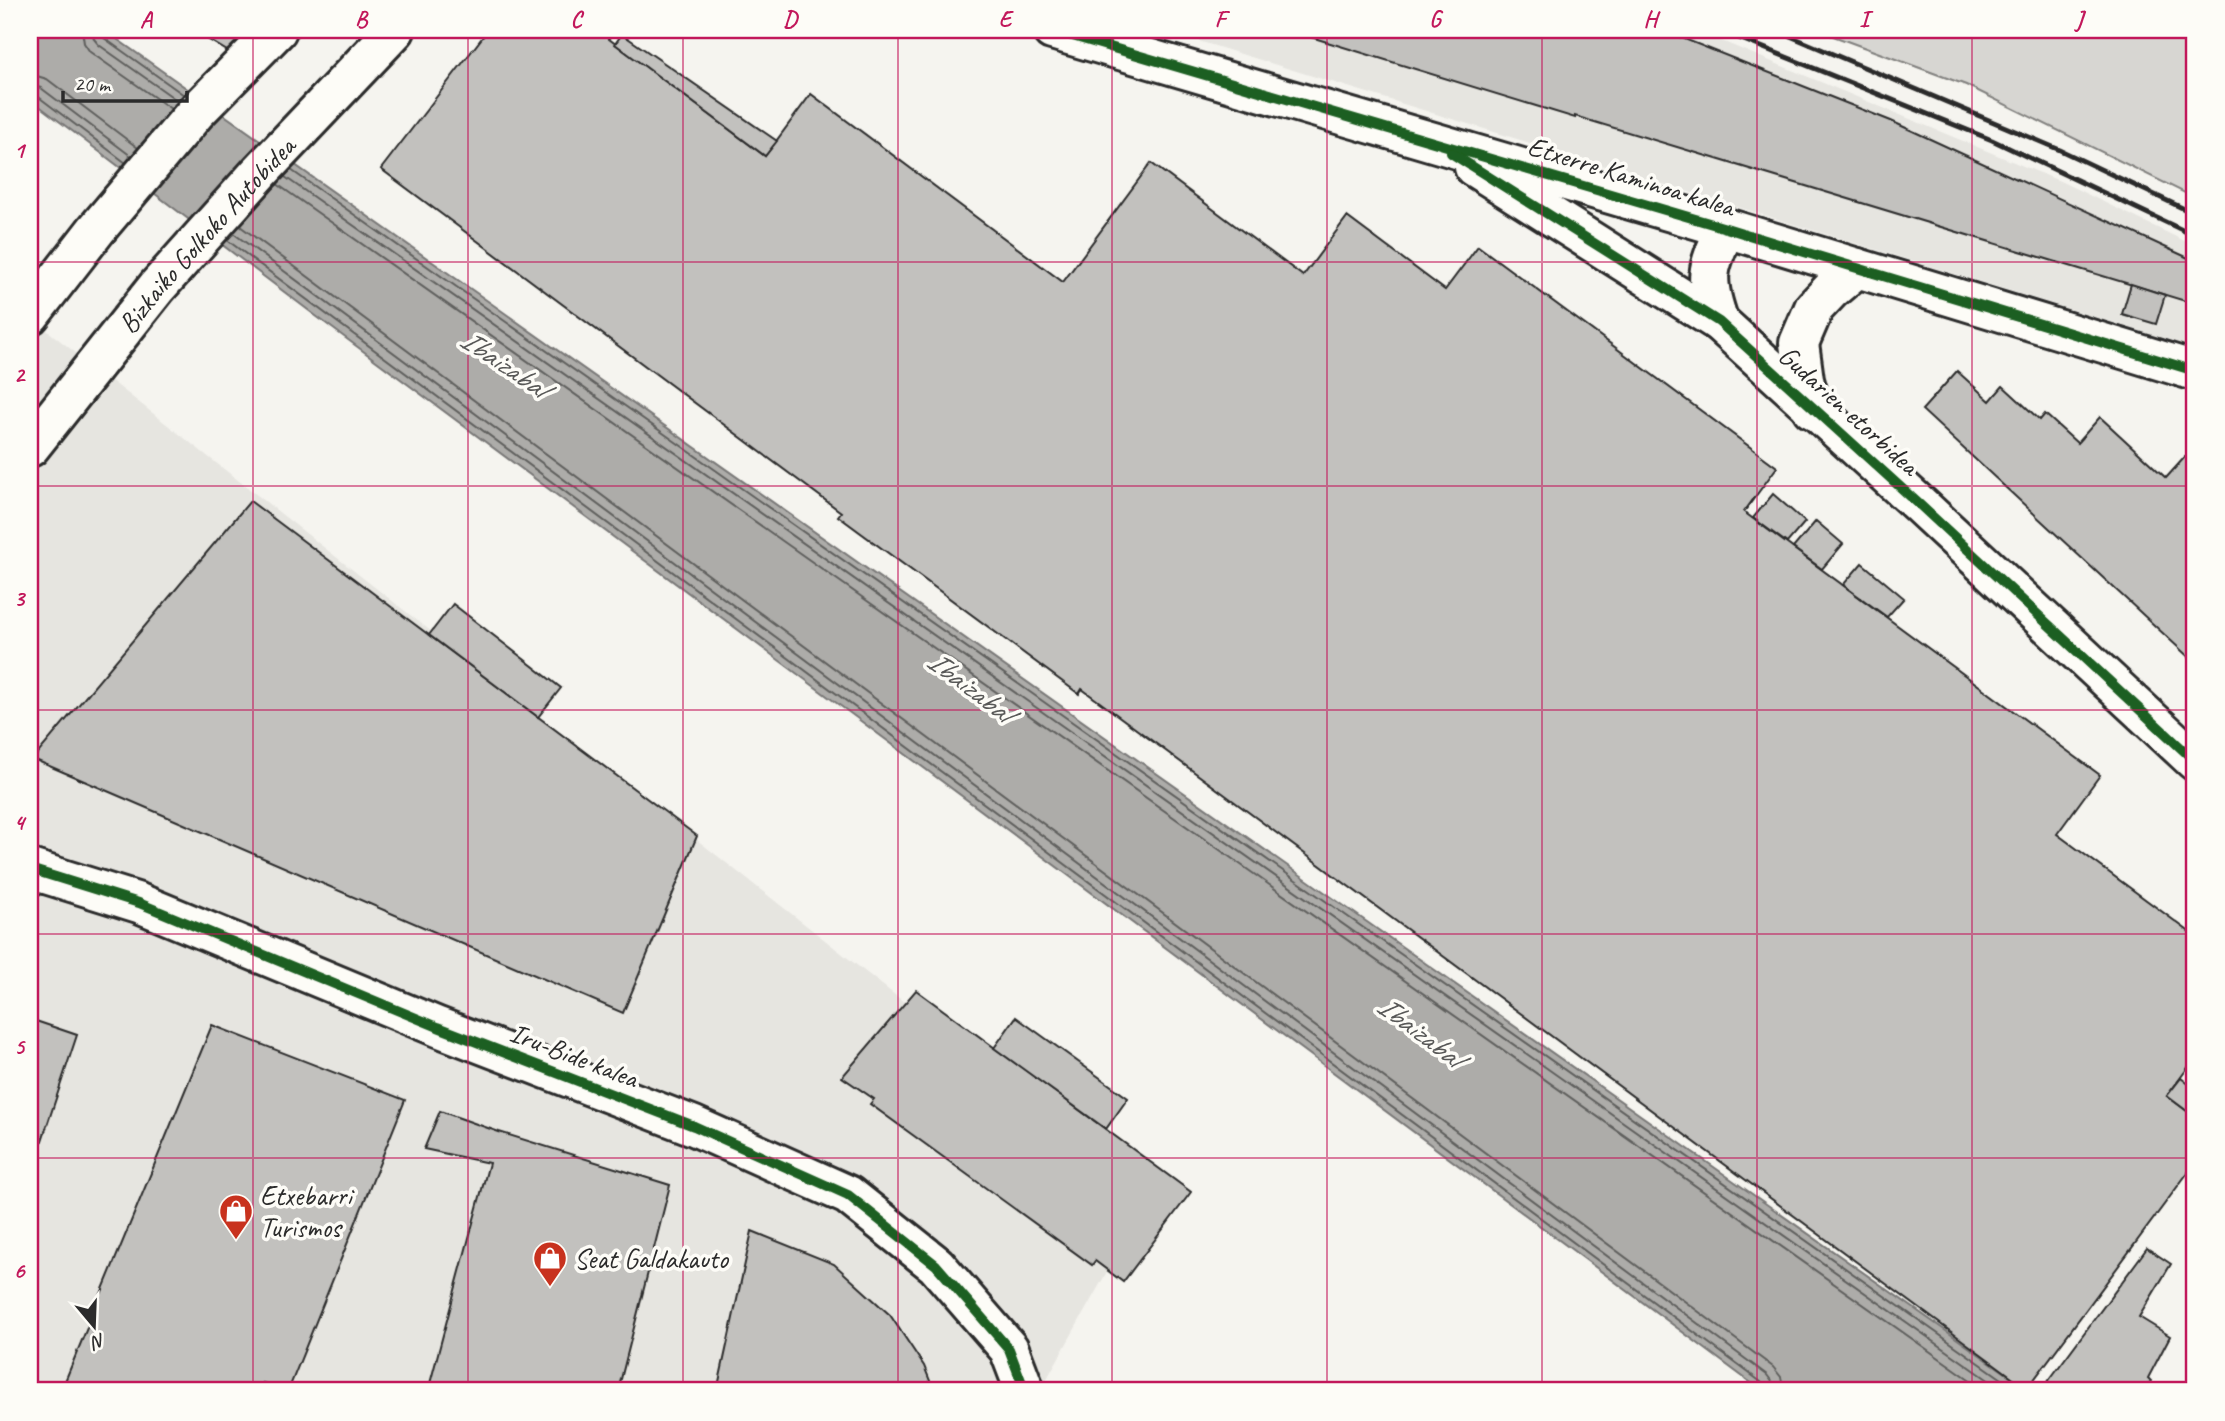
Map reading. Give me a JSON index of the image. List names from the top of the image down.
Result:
{
  "streets": {
    "main road": [
      "Etxerre Kaminoa kalea",
      "Bizkaiko Golkoko Autobidea",
      "Gudarien etorbidea",
      "Iru-Bide kalea"
    ]
  },
  "crossings": [
    ["Etxerre Kaminoa kalea", "Gudarien etorbidea"]
  ],
  "water": ["Ibaizabal"],
  "places": {
    "shop": ["Etxebarri Turismos", "Seat Galdakauto"]
  },
  "scale_bar": "20 m",
  "north": "bottom",
  "grid": {
    "columns": [
      "A",
      "B",
      "C",
      "D",
      "E",
      "F",
      "G",
      "H",
      "I",
      "J"
    ],
    "rows": [
      "1",
      "2",
      "3",
      "4",
      "5",
      "6"
    ]
  }
}
